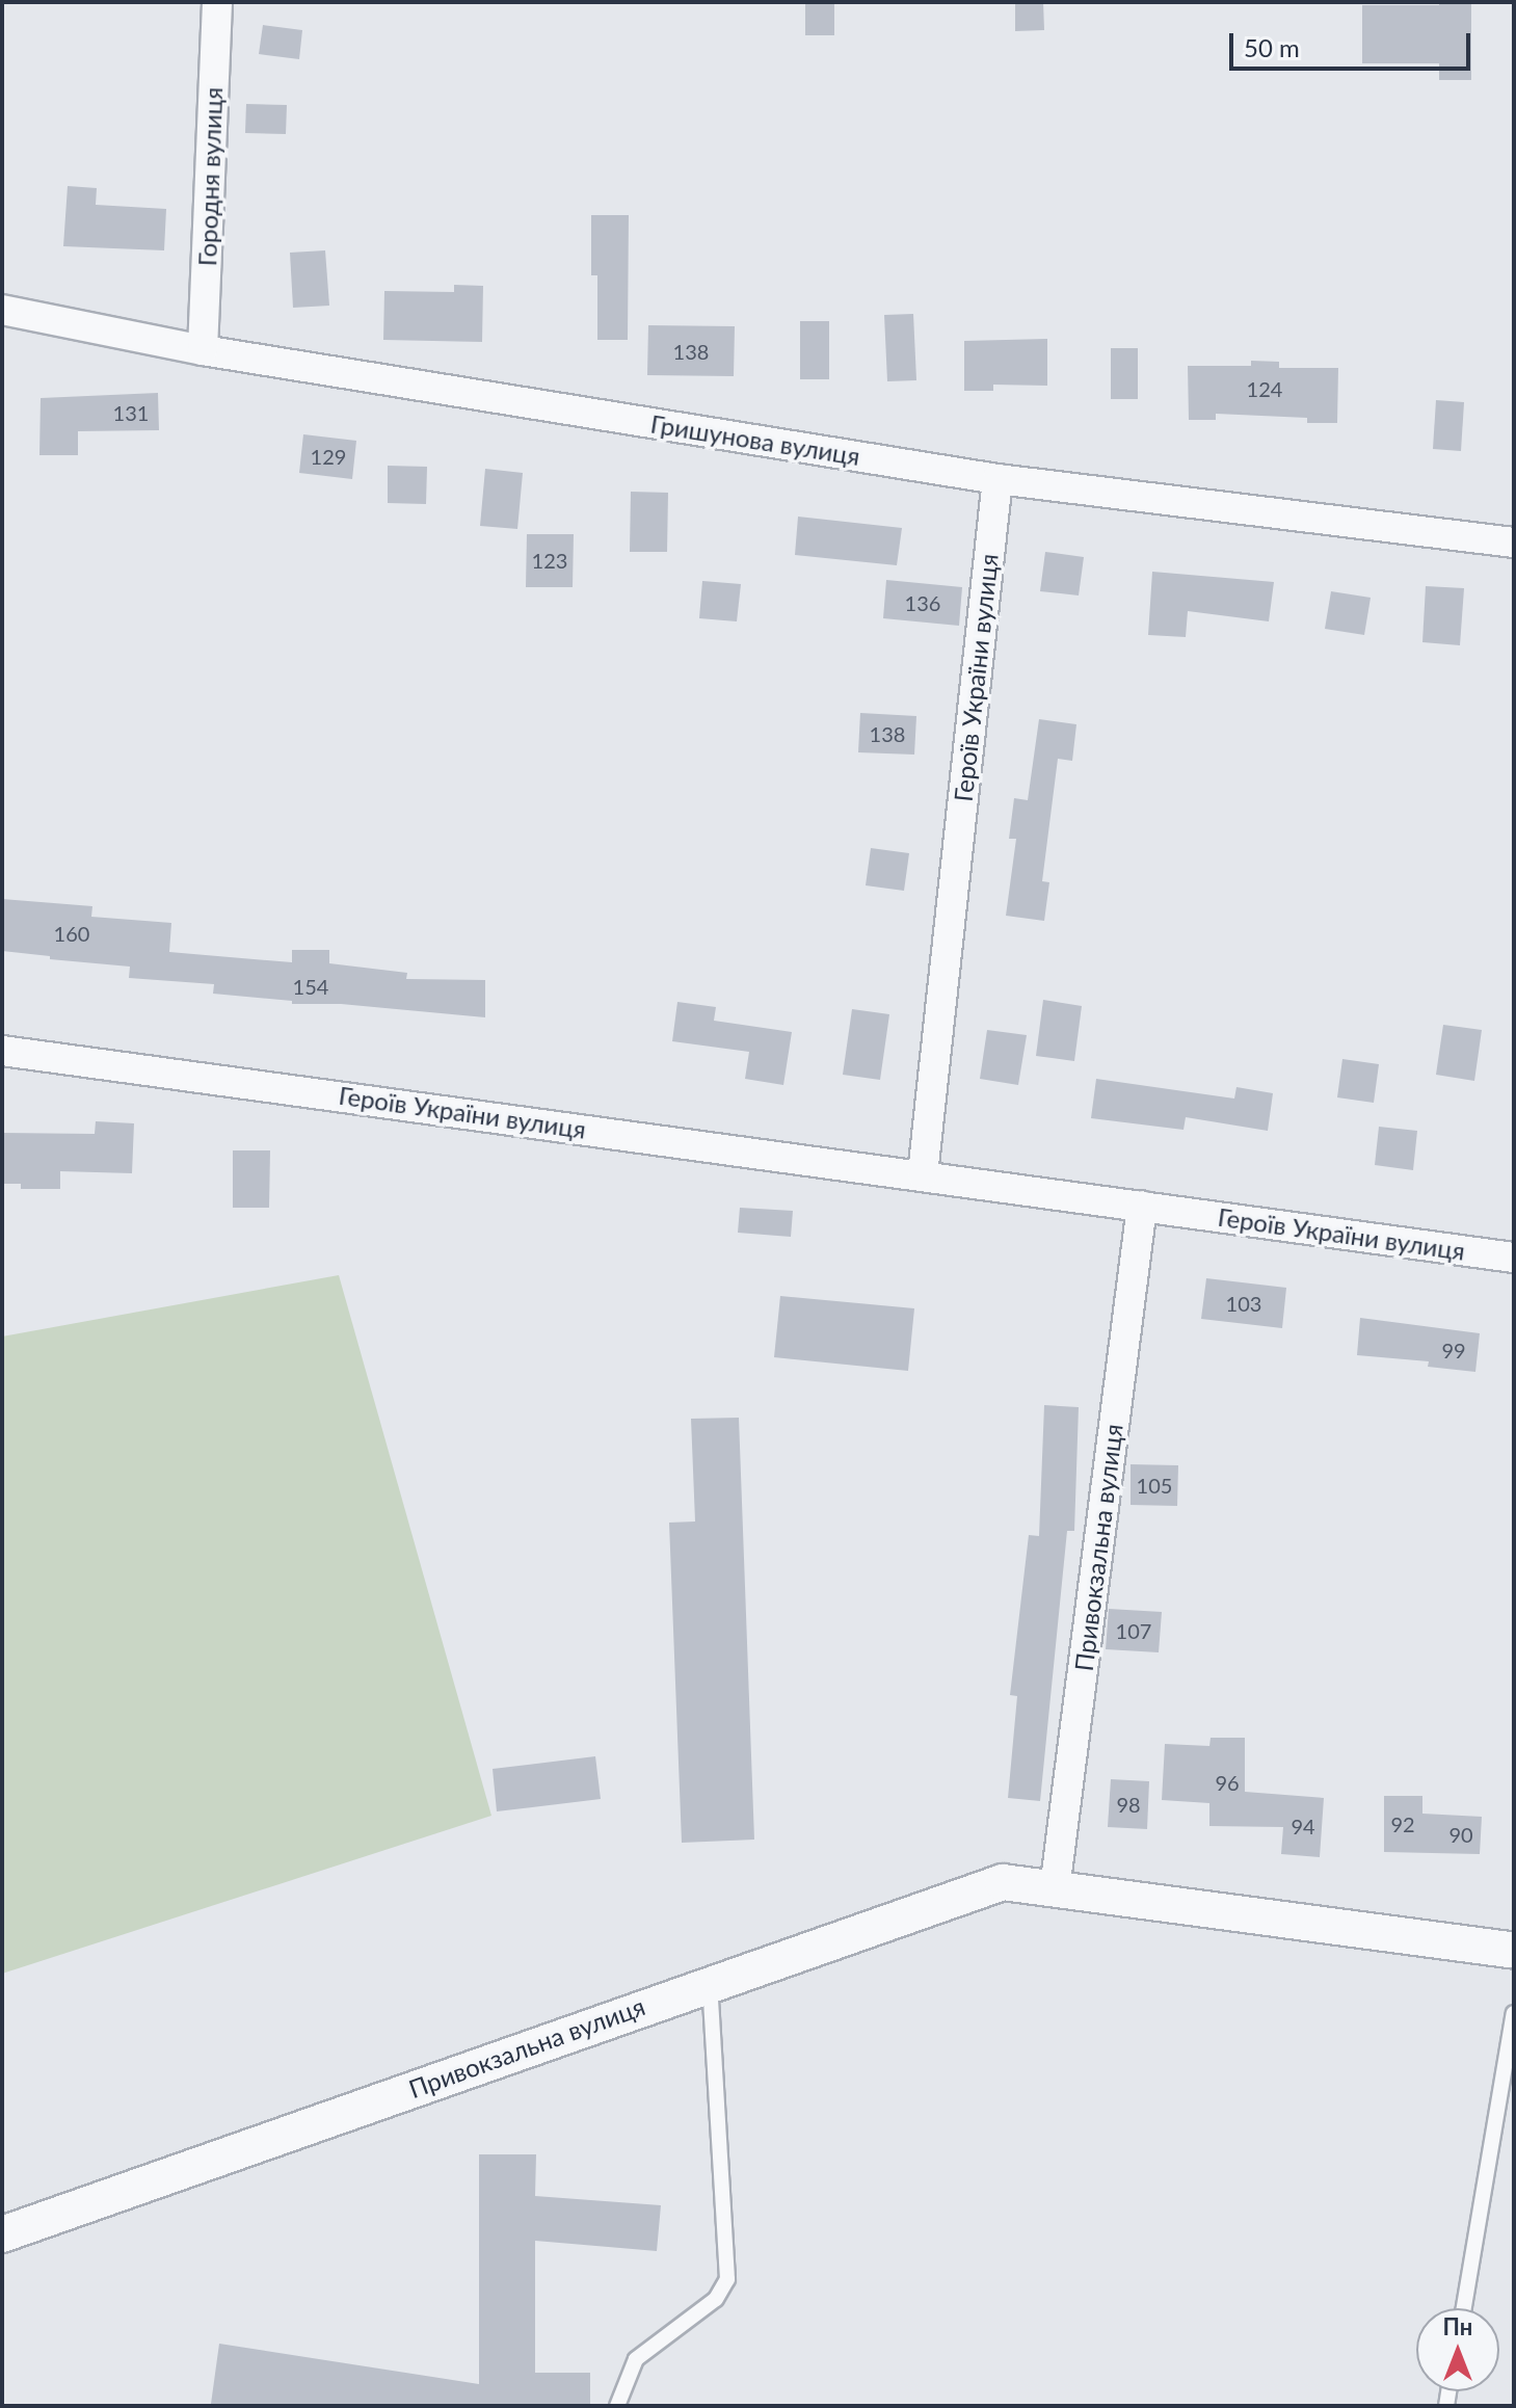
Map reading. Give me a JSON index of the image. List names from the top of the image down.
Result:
{
  "streets": {
    "street": [
      "Городня вулиця",
      "Гришунова вулиця",
      "Героїв України вулиця",
      "Привокзальна вулиця"
    ]
  },
  "crossings": [
    ["Городня вулиця", "Гришунова вулиця"],
    ["Гришунова вулиця", "Героїв України вулиця"],
    ["Героїв України вулиця", "Привокзальна вулиця"]
  ],
  "house_numbers": [
    "138",
    "124",
    "131",
    "129",
    "123",
    "136",
    "138",
    "160",
    "154",
    "103",
    "99",
    "105",
    "107",
    "96",
    "98",
    "92",
    "94",
    "90"
  ],
  "scale_bar": "50 m",
  "north": "top"
}
